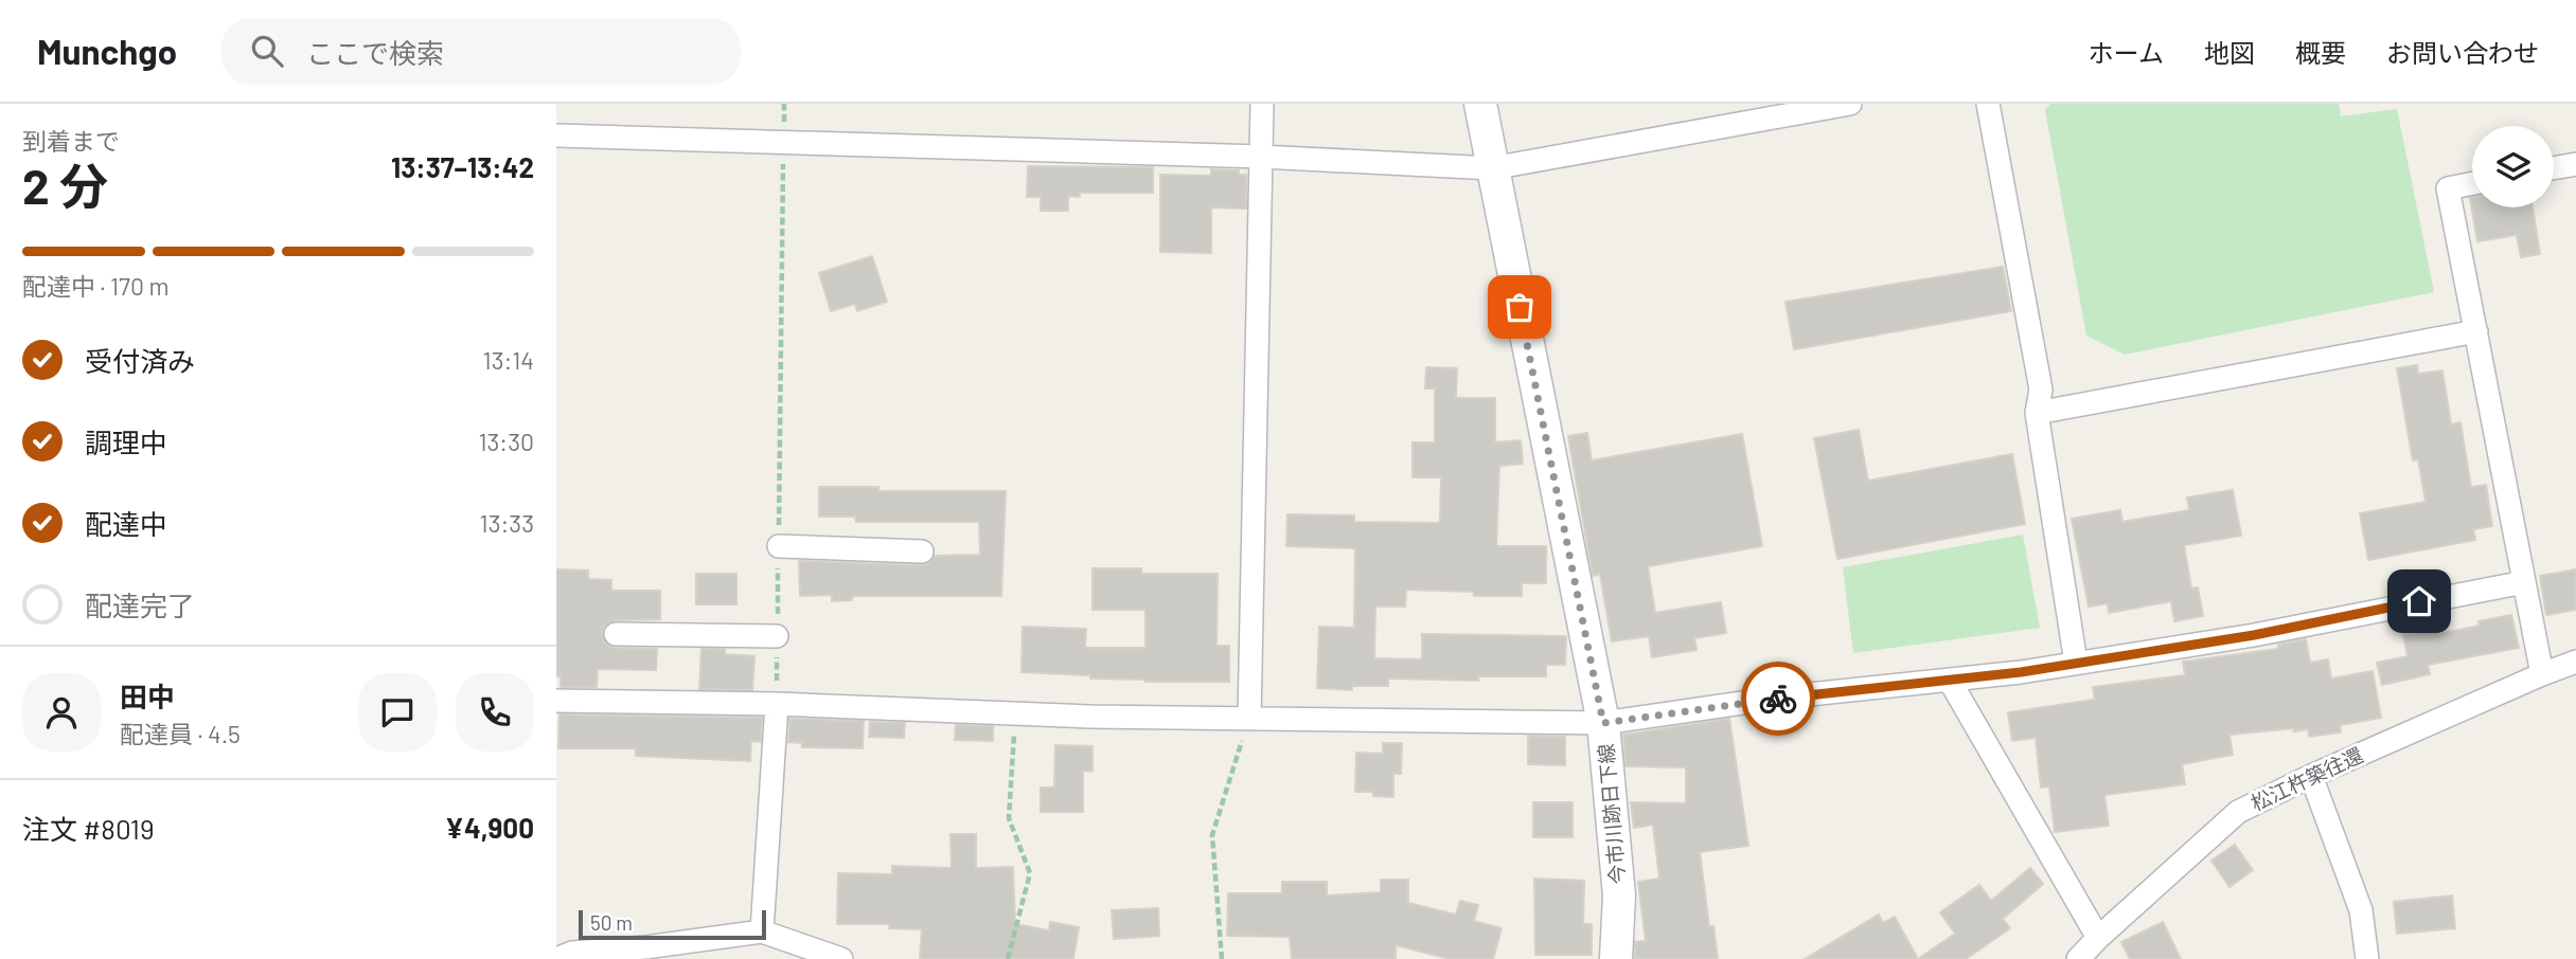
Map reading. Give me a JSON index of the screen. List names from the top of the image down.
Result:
{
  "streets": {
    "street": ["松江杵築往還", "今市川跡日下線"]
  },
  "scale_bar": "50 m",
  "page": {
    "header": "Munchgo",
    "search": "ここで検索",
    "nav": [
      "ホーム",
      "地図",
      "概要",
      "お問い合わせ"
    ],
    "heading": ["2 分", "到着まで", "13:37–13:42"],
    "panel": [
      "田中",
      "配達員 · 4.5",
      "注文 #8019",
      "¥4,900"
    ],
    "bar": "配達中 · 170 m",
    "list": [
      ["受付済み", "13:14"],
      ["調理中", "13:30"],
      ["配達中", "13:33"],
      "配達完了"
    ],
    "scale": "50 m"
  }
}
